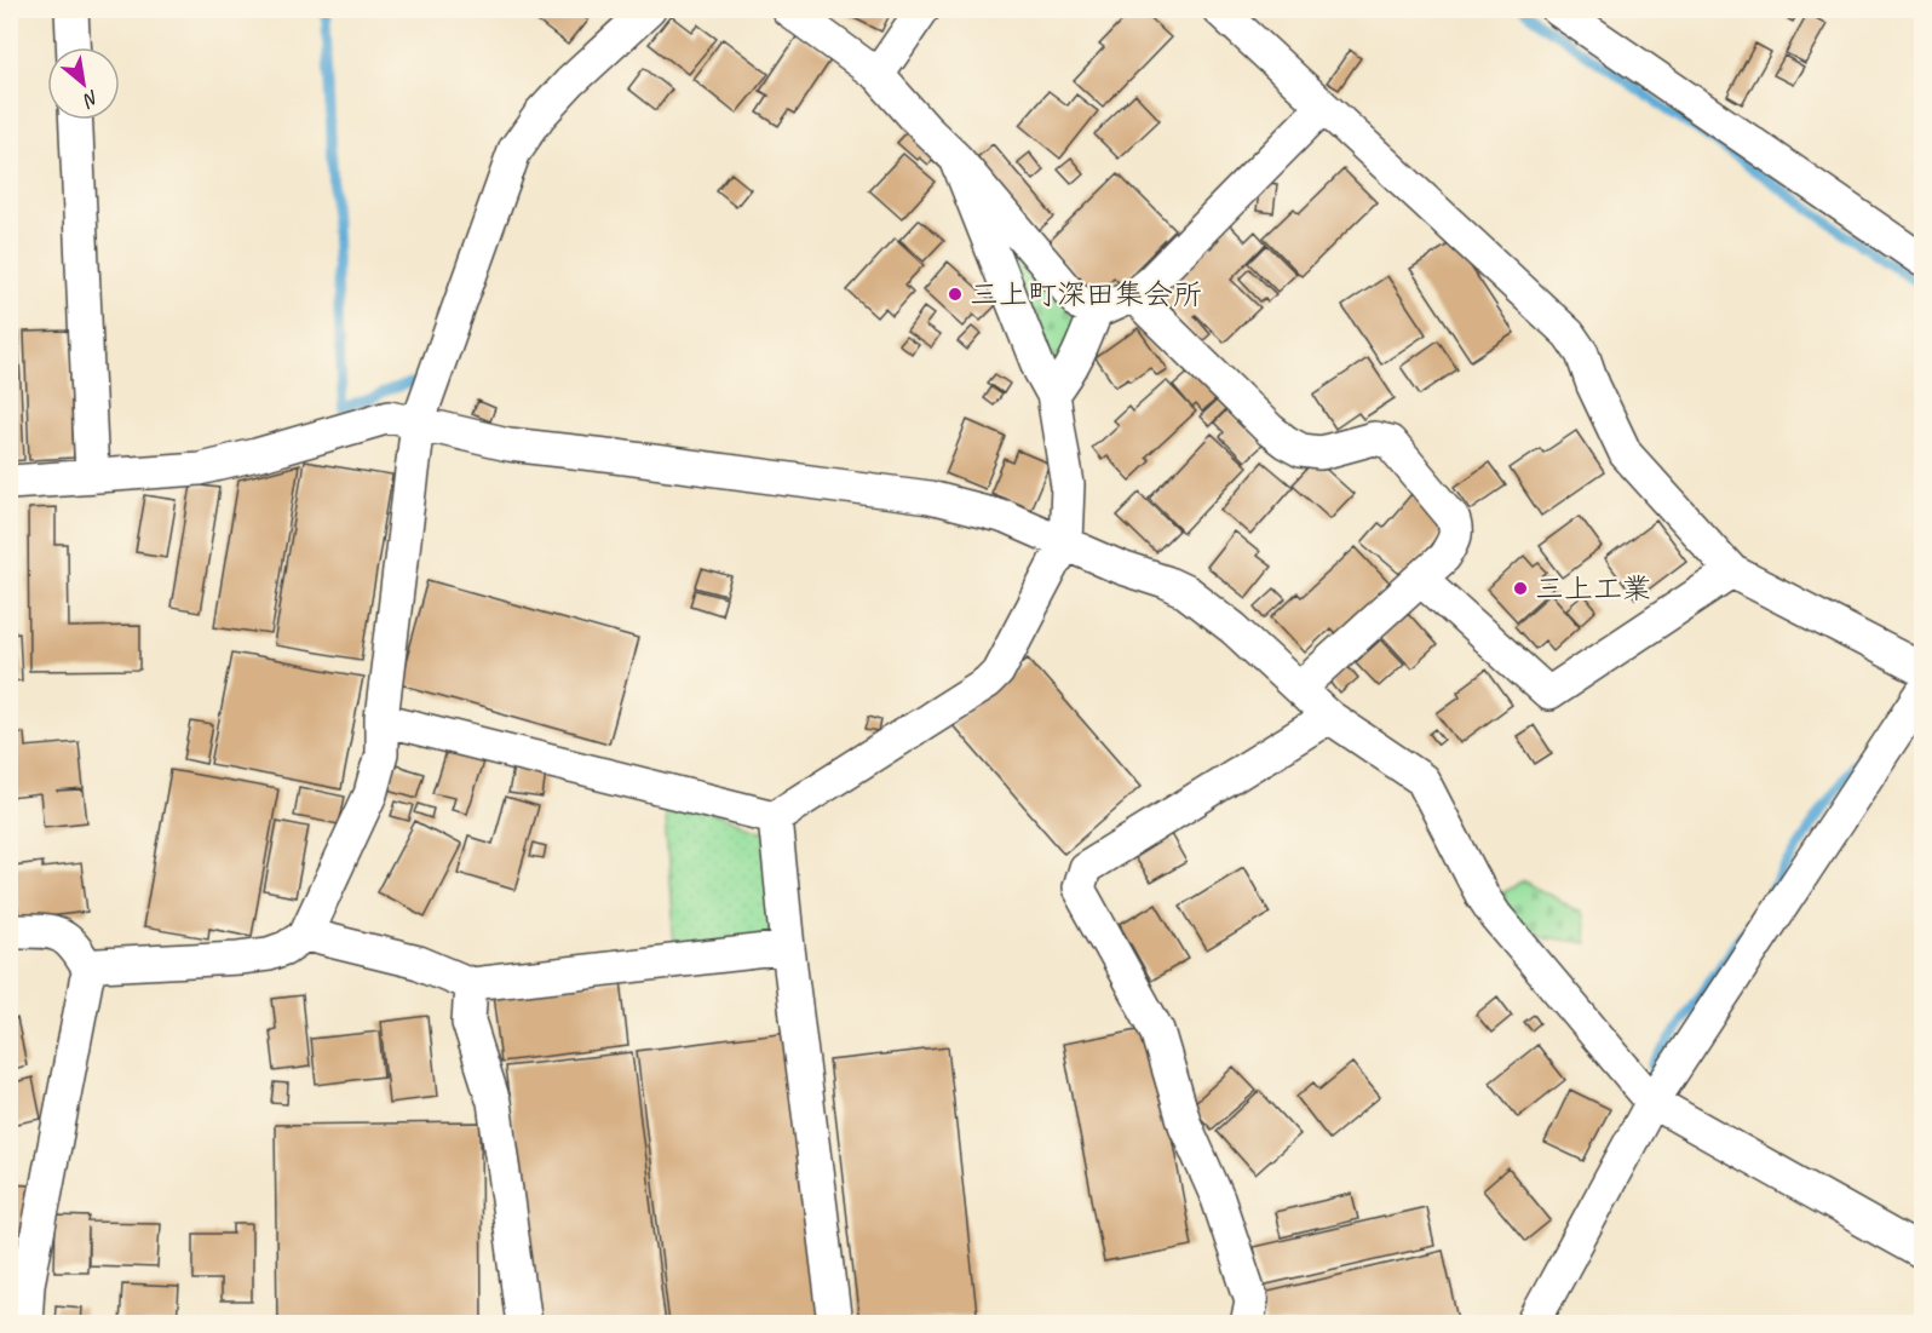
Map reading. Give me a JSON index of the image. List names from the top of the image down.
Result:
{
  "places": ["三上町深田集会所", "三上工業"],
  "north": "bottom right"
}
